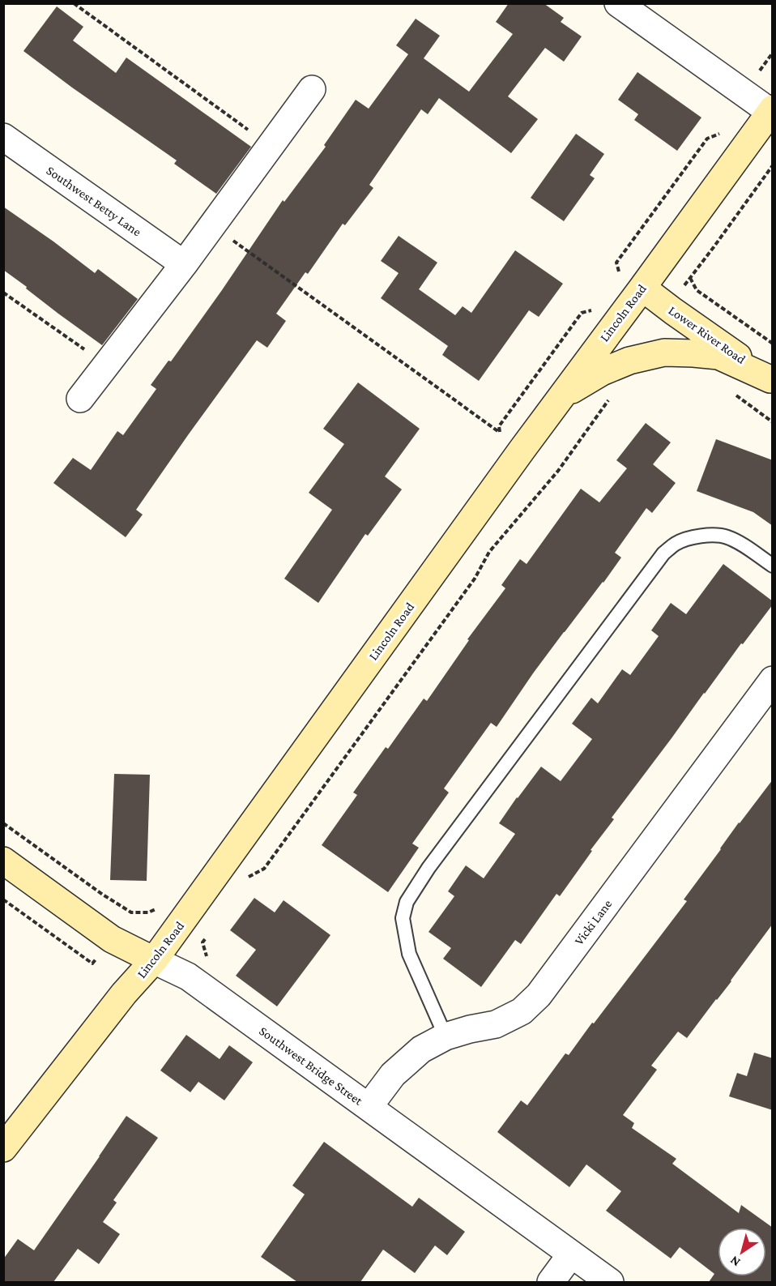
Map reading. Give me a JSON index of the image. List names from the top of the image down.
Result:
{
  "streets": {
    "street": [
      "Southwest Betty Lane",
      "Lincoln Road",
      "Lower River Road",
      "Vicki Lane",
      "Southwest Bridge Street"
    ]
  },
  "crossings": [
    ["Lincoln Road", "Lower River Road"],
    ["Lincoln Road", "Southwest Bridge Street"],
    ["Vicki Lane", "Southwest Bridge Street"]
  ],
  "north": "bottom left"
}
